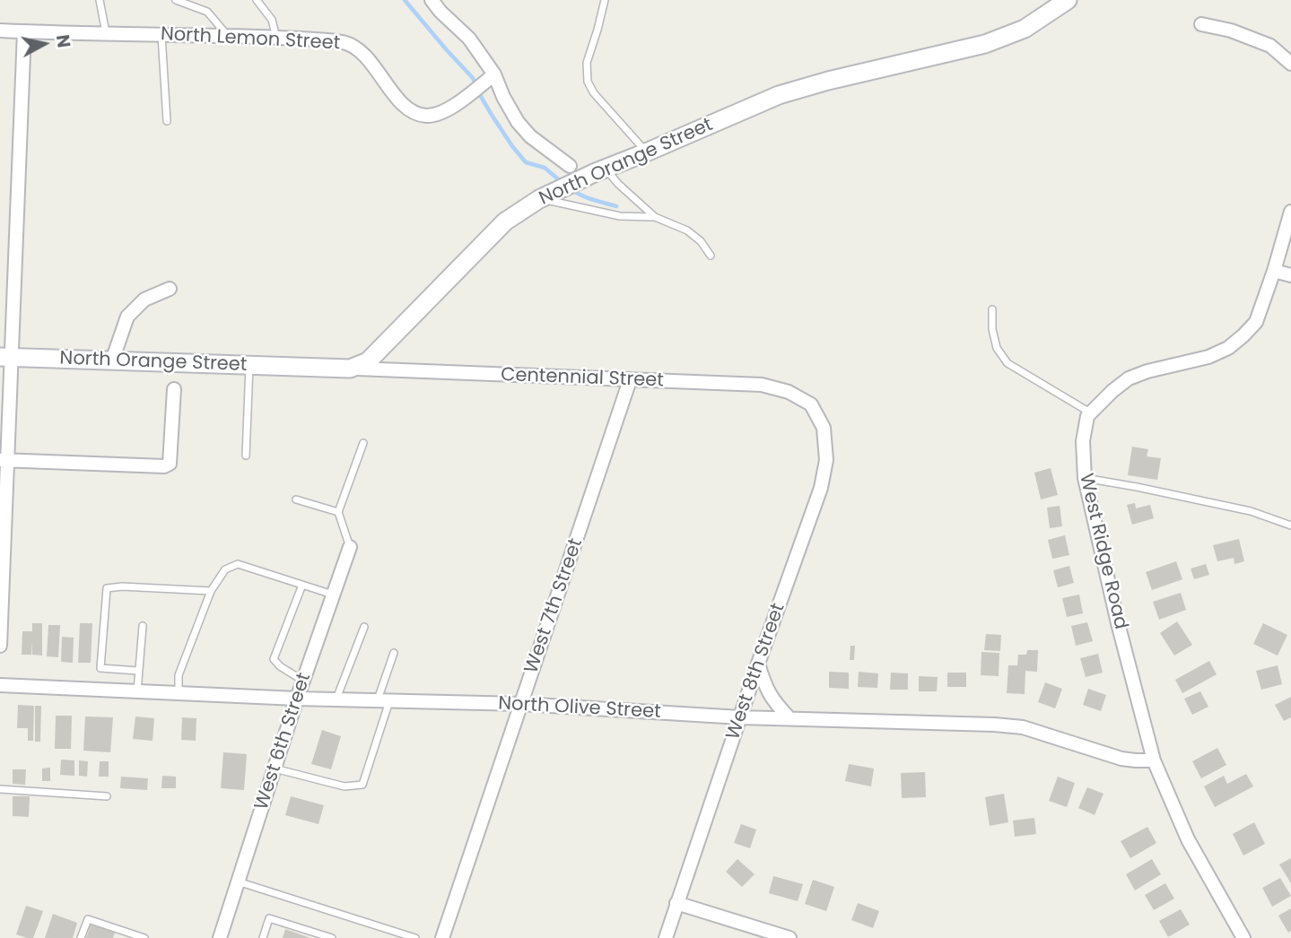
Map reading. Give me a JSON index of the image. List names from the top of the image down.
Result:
{
  "streets": {
    "street": [
      "North Lemon Street",
      "North Orange Street",
      "Centennial Street",
      "West Ridge Road",
      "West 7th Street",
      "West 8th Street",
      "North Olive Street",
      "West 6th Street"
    ]
  },
  "crossings": [
    ["North Orange Street", "Centennial Street"],
    ["Centennial Street", "West 7th Street"],
    ["Centennial Street", "West 8th Street"],
    ["West Ridge Road", "North Olive Street"],
    ["West 7th Street", "North Olive Street"],
    ["West 8th Street", "North Olive Street"],
    ["North Olive Street", "West 6th Street"]
  ],
  "north": "right"
}
